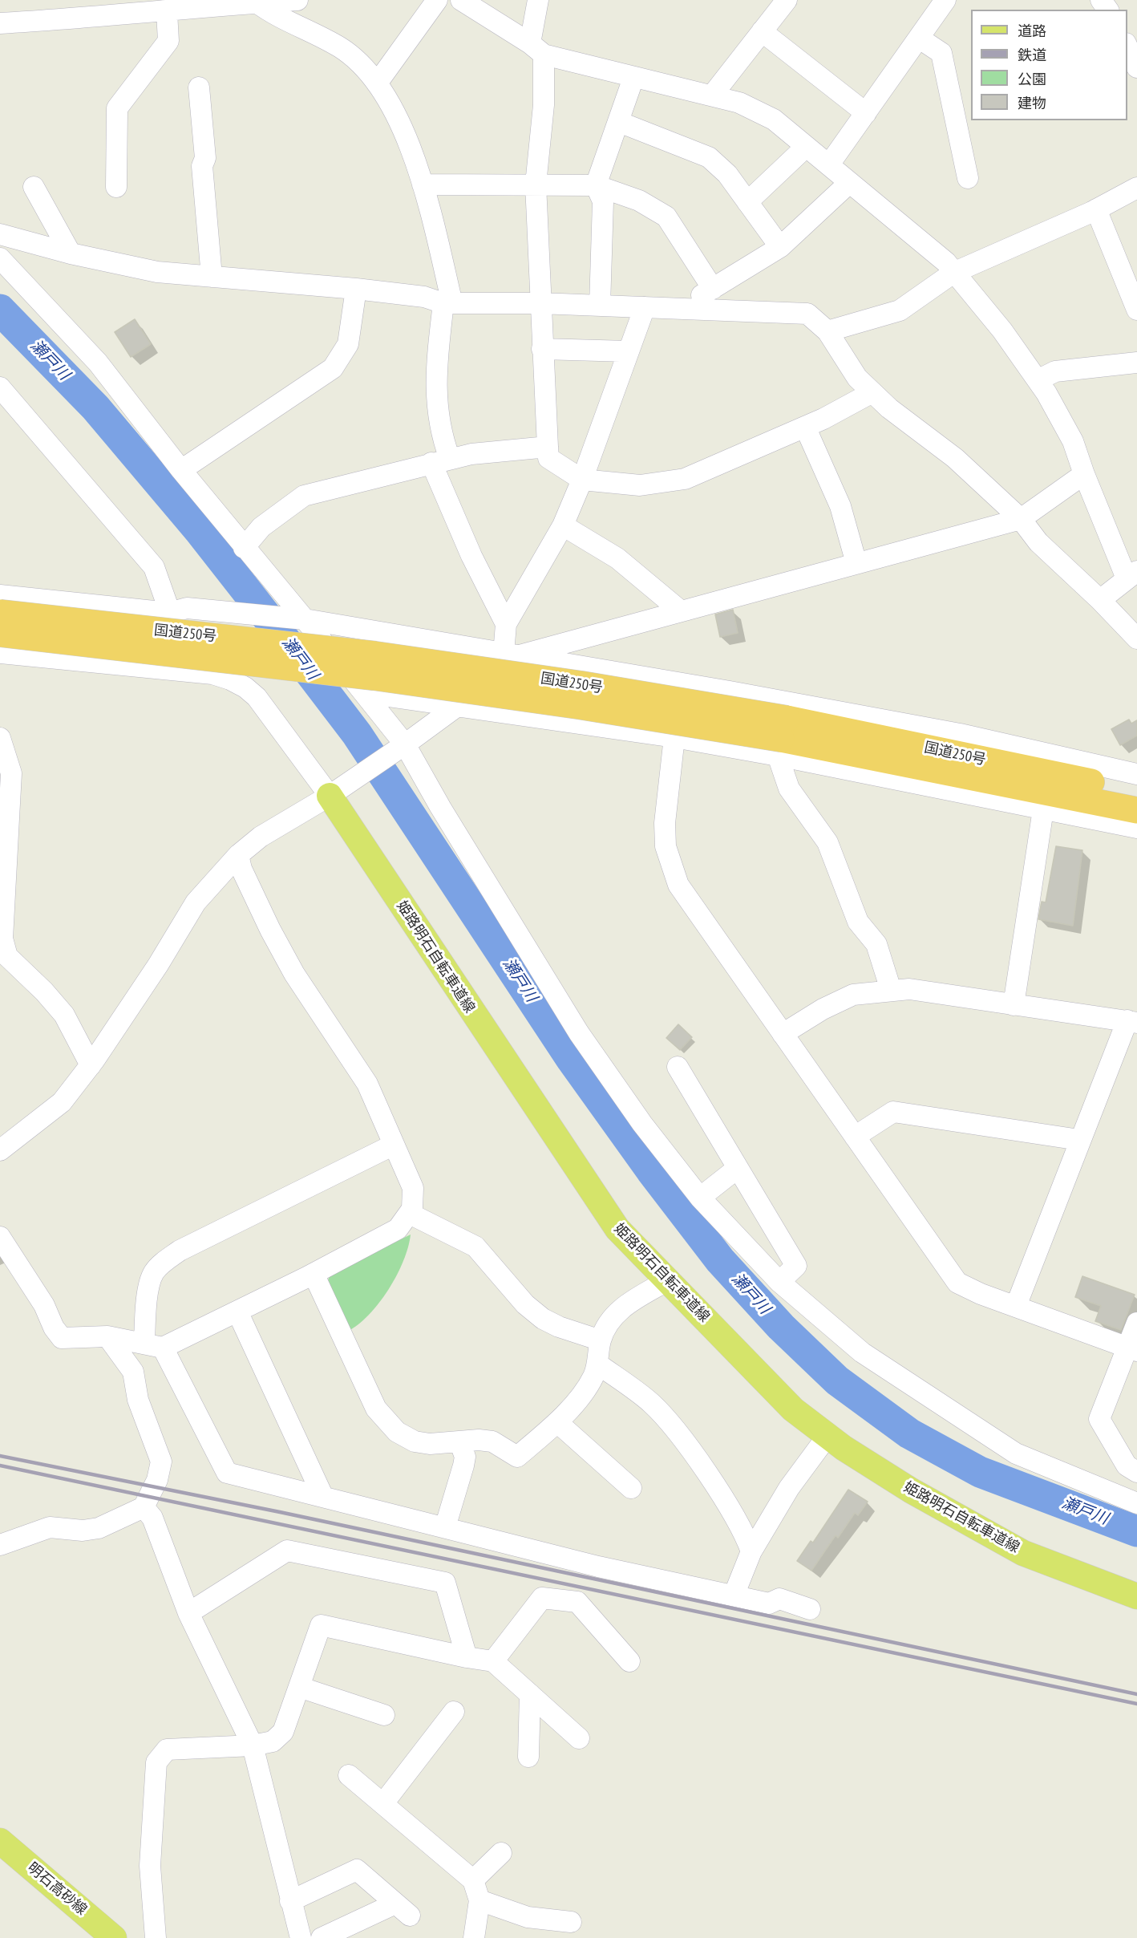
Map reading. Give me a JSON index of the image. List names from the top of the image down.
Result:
{
  "streets": {
    "highway": ["国道250号"],
    "main road": ["姫路明石自転車道線", "明石高砂線"]
  },
  "water": ["瀬戸川"],
  "legend": [
    "道路",
    "鉄道",
    "公園",
    "建物"
  ]
}
